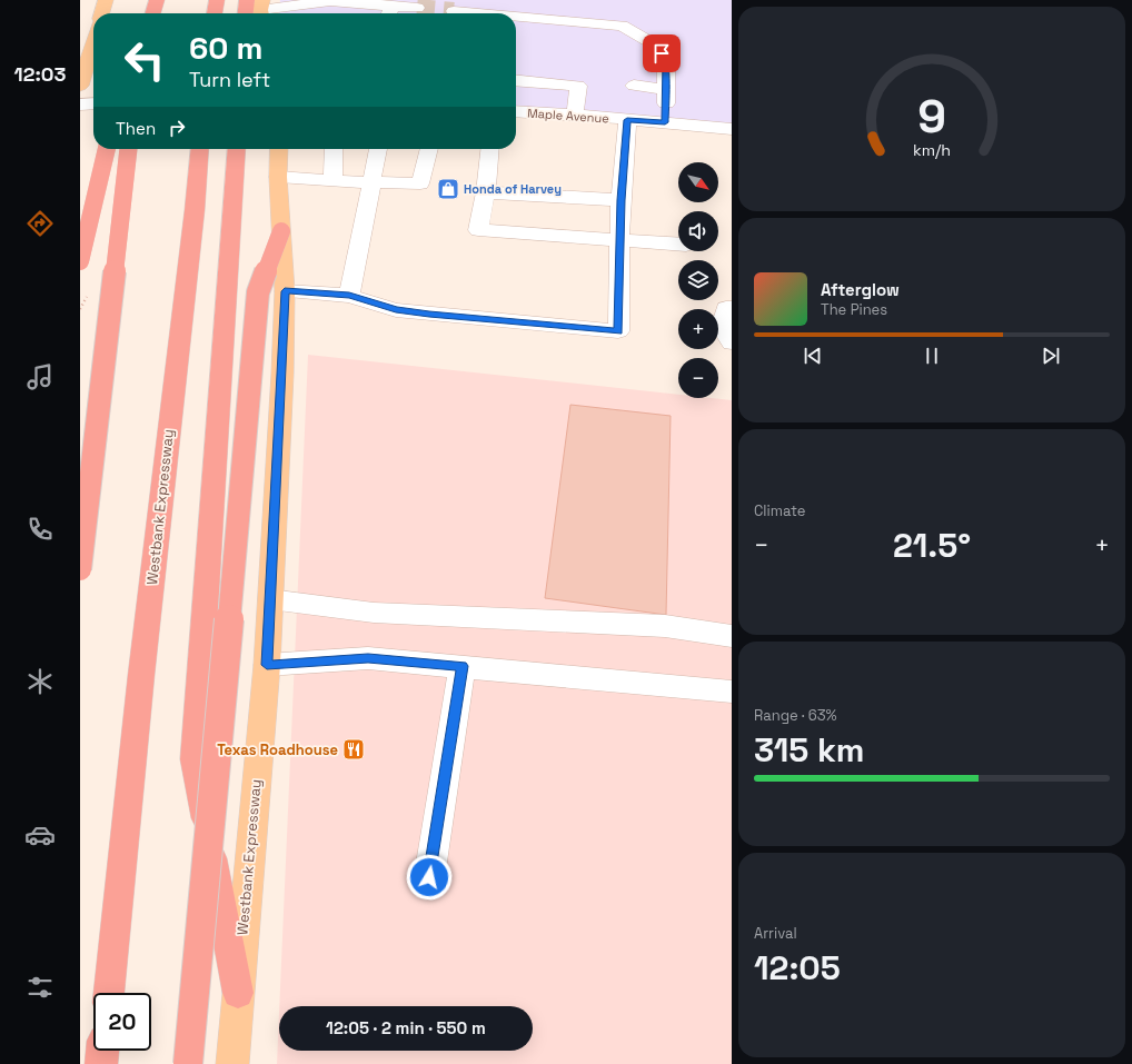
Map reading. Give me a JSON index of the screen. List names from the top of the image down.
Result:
{
  "streets": {
    "highway": ["Westbank Expressway"],
    "street": ["Maple Avenue"]
  },
  "places": {
    "shop": ["Honda of Harvey"],
    "restaurant": ["Texas Roadhouse"]
  },
  "north": "bottom right",
  "page": {
    "tabs": "12:03",
    "turn": ["60 m", "Turn left"],
    "then": "Then",
    "map_buttons": ["+", "−"],
    "song": ["Afterglow", "The Pines"],
    "tile": [
      "Climate",
      ["Range · 63%", "315 km"],
      ["Arrival", "12:05"]
    ],
    "heat": ["−", "21.5°", "+"],
    "limit": "20",
    "trip": "12:05 · 2 min · 550 m",
    "gauge": ["9", "km/h"]
  }
}
